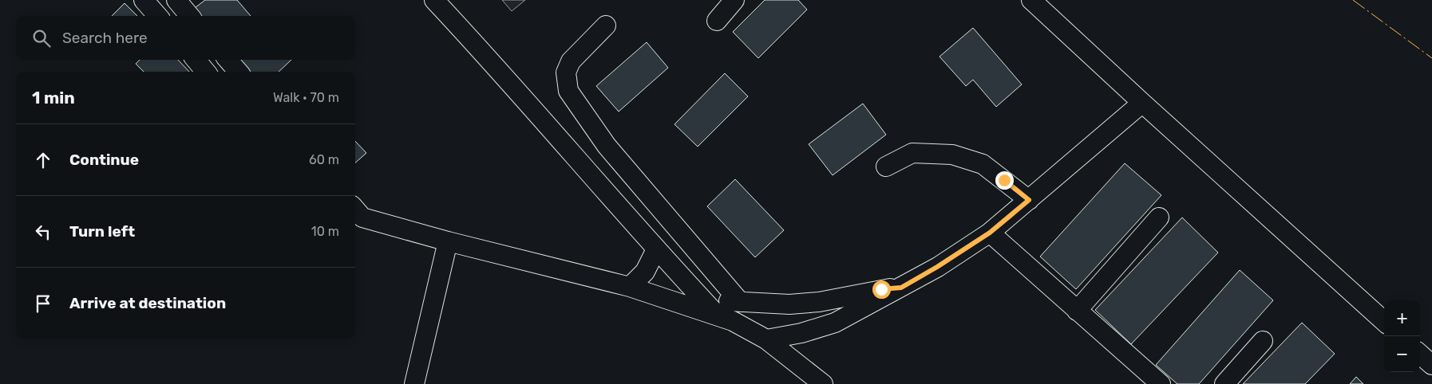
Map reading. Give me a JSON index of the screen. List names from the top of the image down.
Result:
{
  "page": {
    "search": "Search here",
    "heading": ["1 min", "Walk · 70 m"],
    "list": [
      ["Continue", "60 m"],
      ["Turn left", "10 m"],
      "Arrive at destination"
    ],
    "map_buttons": ["+", "−"]
  }
}
